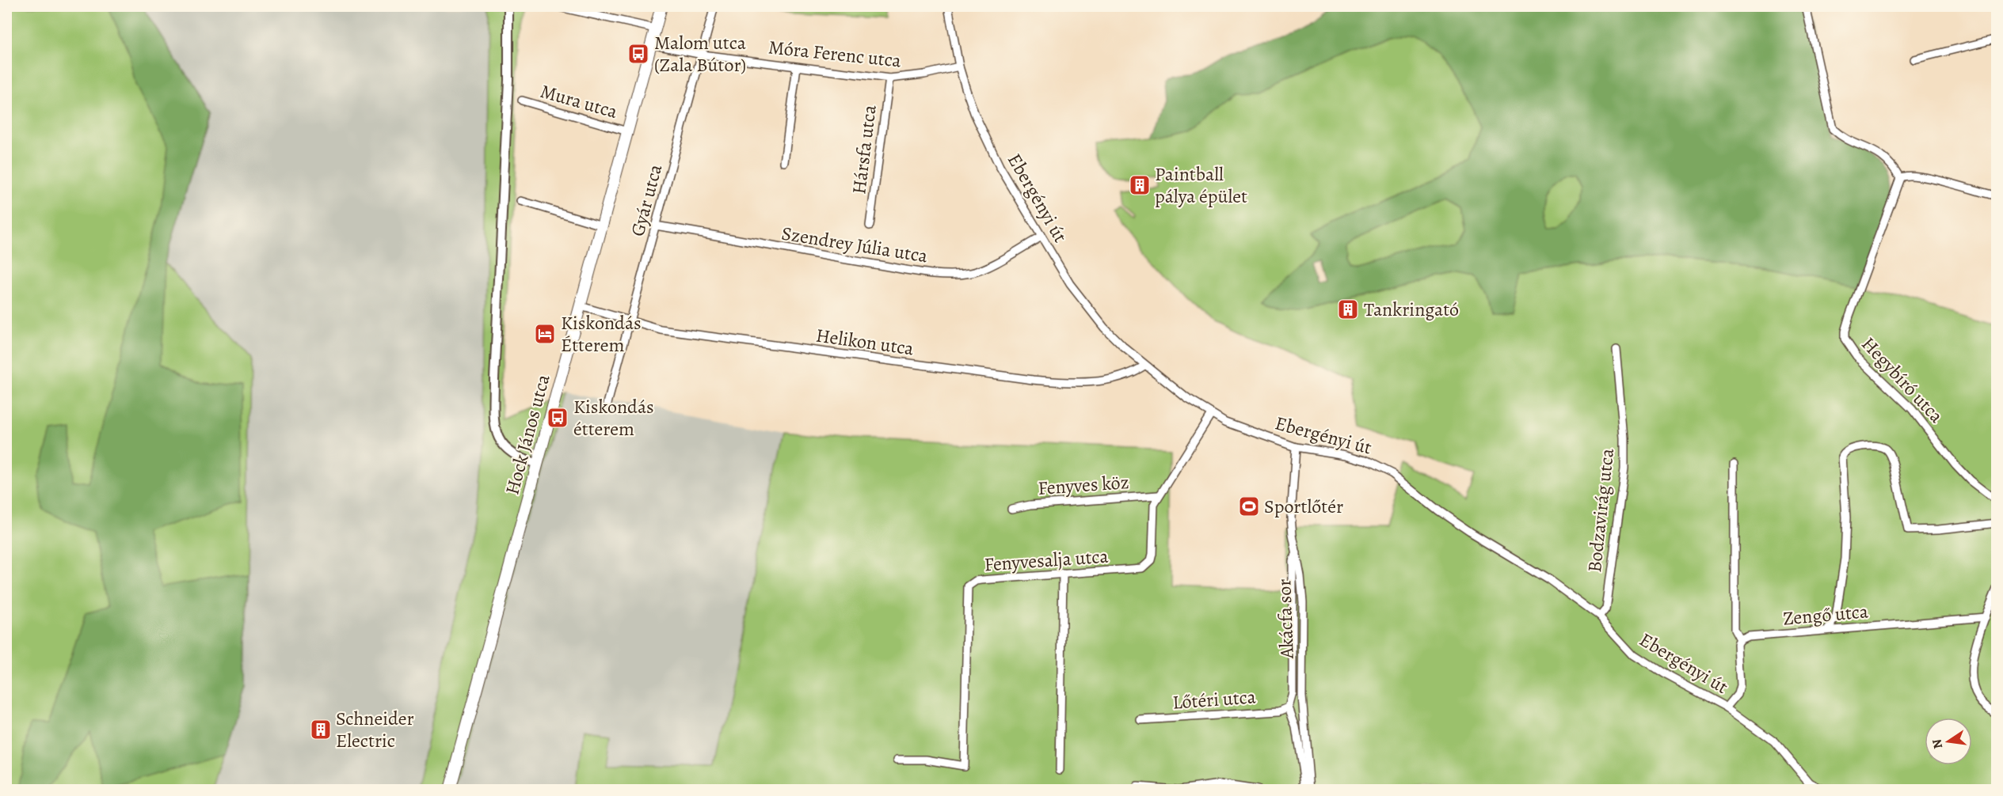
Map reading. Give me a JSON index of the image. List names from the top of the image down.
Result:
{
  "streets": {
    "main road": ["Hock János utca"],
    "street": [
      "Móra Ferenc utca",
      "Mura utca",
      "Hársfa utca",
      "Ebergényi út",
      "Gyár utca",
      "Szendrey Júlia utca",
      "Helikon utca",
      "Hegybíró utca",
      "Fenyves köz",
      "Bodzavirág utca",
      "Fenyvesalja utca",
      "Zengő utca",
      "Akácfa sor",
      "Lőtéri utca"
    ]
  },
  "crossings": [
    ["Móra Ferenc utca", "Hársfa utca"],
    ["Móra Ferenc utca", "Ebergényi út"],
    ["Móra Ferenc utca", "Gyár utca"],
    ["Móra Ferenc utca", "Hock János utca"],
    ["Mura utca", "Hock János utca"],
    ["Ebergényi út", "Szendrey Júlia utca"],
    ["Ebergényi út", "Helikon utca"],
    ["Ebergényi út", "Bodzavirág utca"],
    ["Ebergényi út", "Fenyvesalja utca"],
    ["Ebergényi út", "Akácfa sor"],
    ["Gyár utca", "Szendrey Júlia utca"],
    ["Gyár utca", "Helikon utca"],
    ["Helikon utca", "Hock János utca"],
    ["Fenyves köz", "Fenyvesalja utca"]
  ],
  "places": {
    "bus stop": ["Malom utca (Zala Bútor)", "Kiskondás étterem"],
    "building": ["Paintball pálya épület", "Tankringató", "Schneider Electric"],
    "hotel": ["Kiskondás Étterem"],
    "sports": ["Sportlőtér"]
  },
  "north": "left"
}
